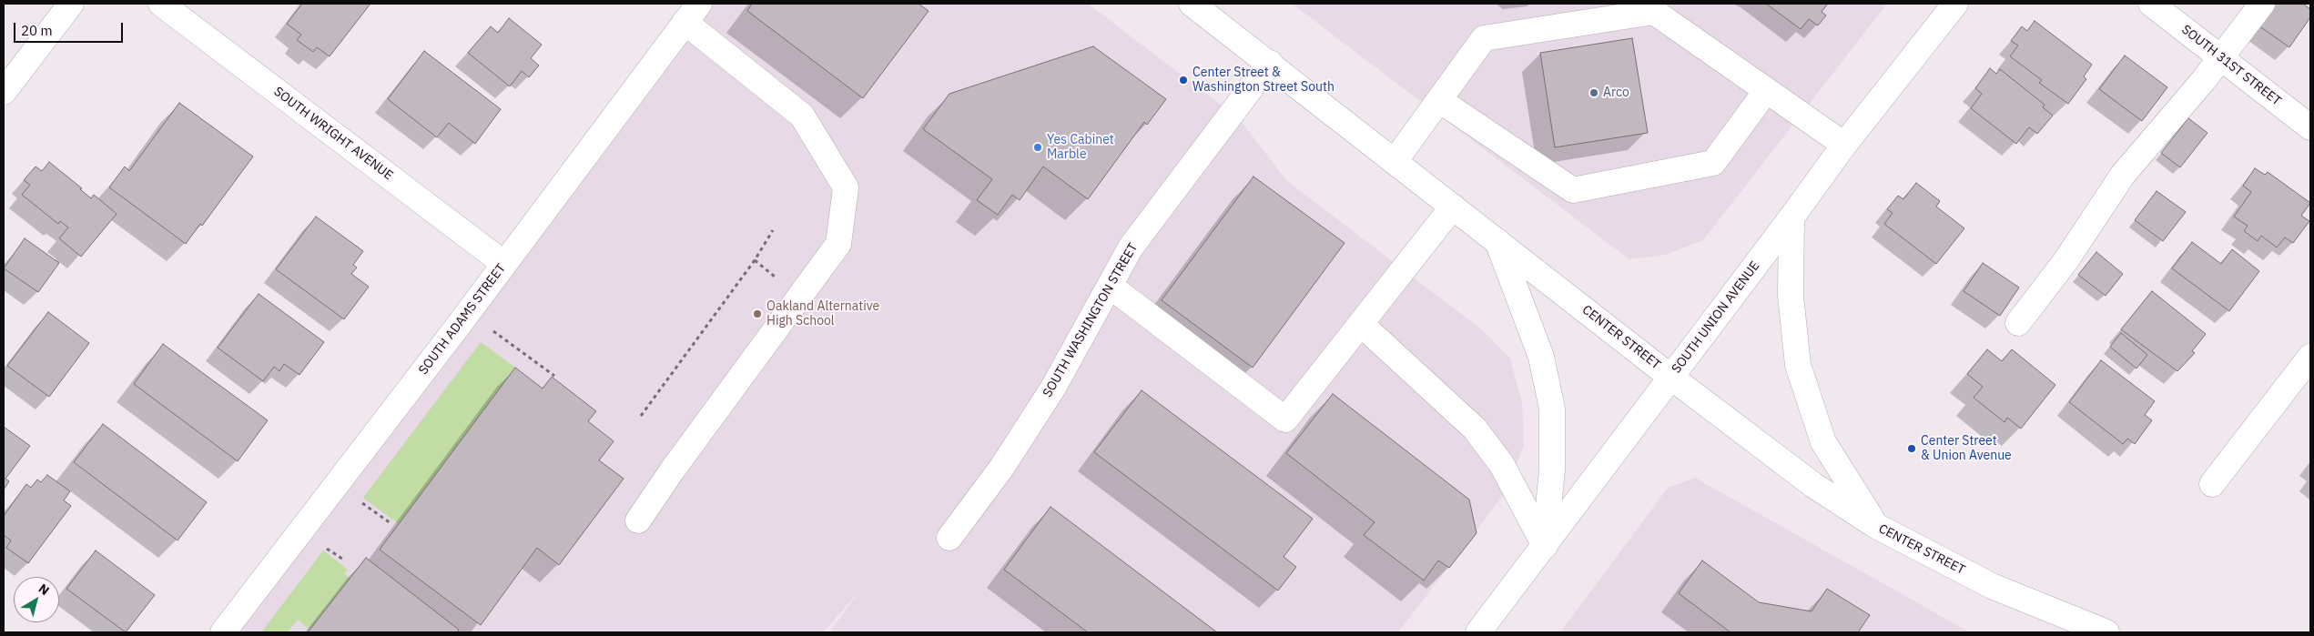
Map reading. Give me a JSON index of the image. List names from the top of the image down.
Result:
{
  "streets": {
    "main road": [
      "SOUTH 31ST STREET",
      "SOUTH WRIGHT AVENUE",
      "SOUTH UNION AVENUE",
      "SOUTH ADAMS STREET",
      "SOUTH WASHINGTON STREET",
      "CENTER STREET"
    ]
  },
  "crossings": [
    ["SOUTH WRIGHT AVENUE", "SOUTH ADAMS STREET"],
    ["SOUTH UNION AVENUE", "CENTER STREET"],
    ["SOUTH WASHINGTON STREET", "CENTER STREET"]
  ],
  "places": [
    "Center Street & Washington Street South",
    "Arco",
    "Yes Cabinet Marble",
    "Oakland Alternative High School",
    "Center Street & Union Avenue"
  ],
  "scale_bar": "20 m",
  "north": "top right"
}
